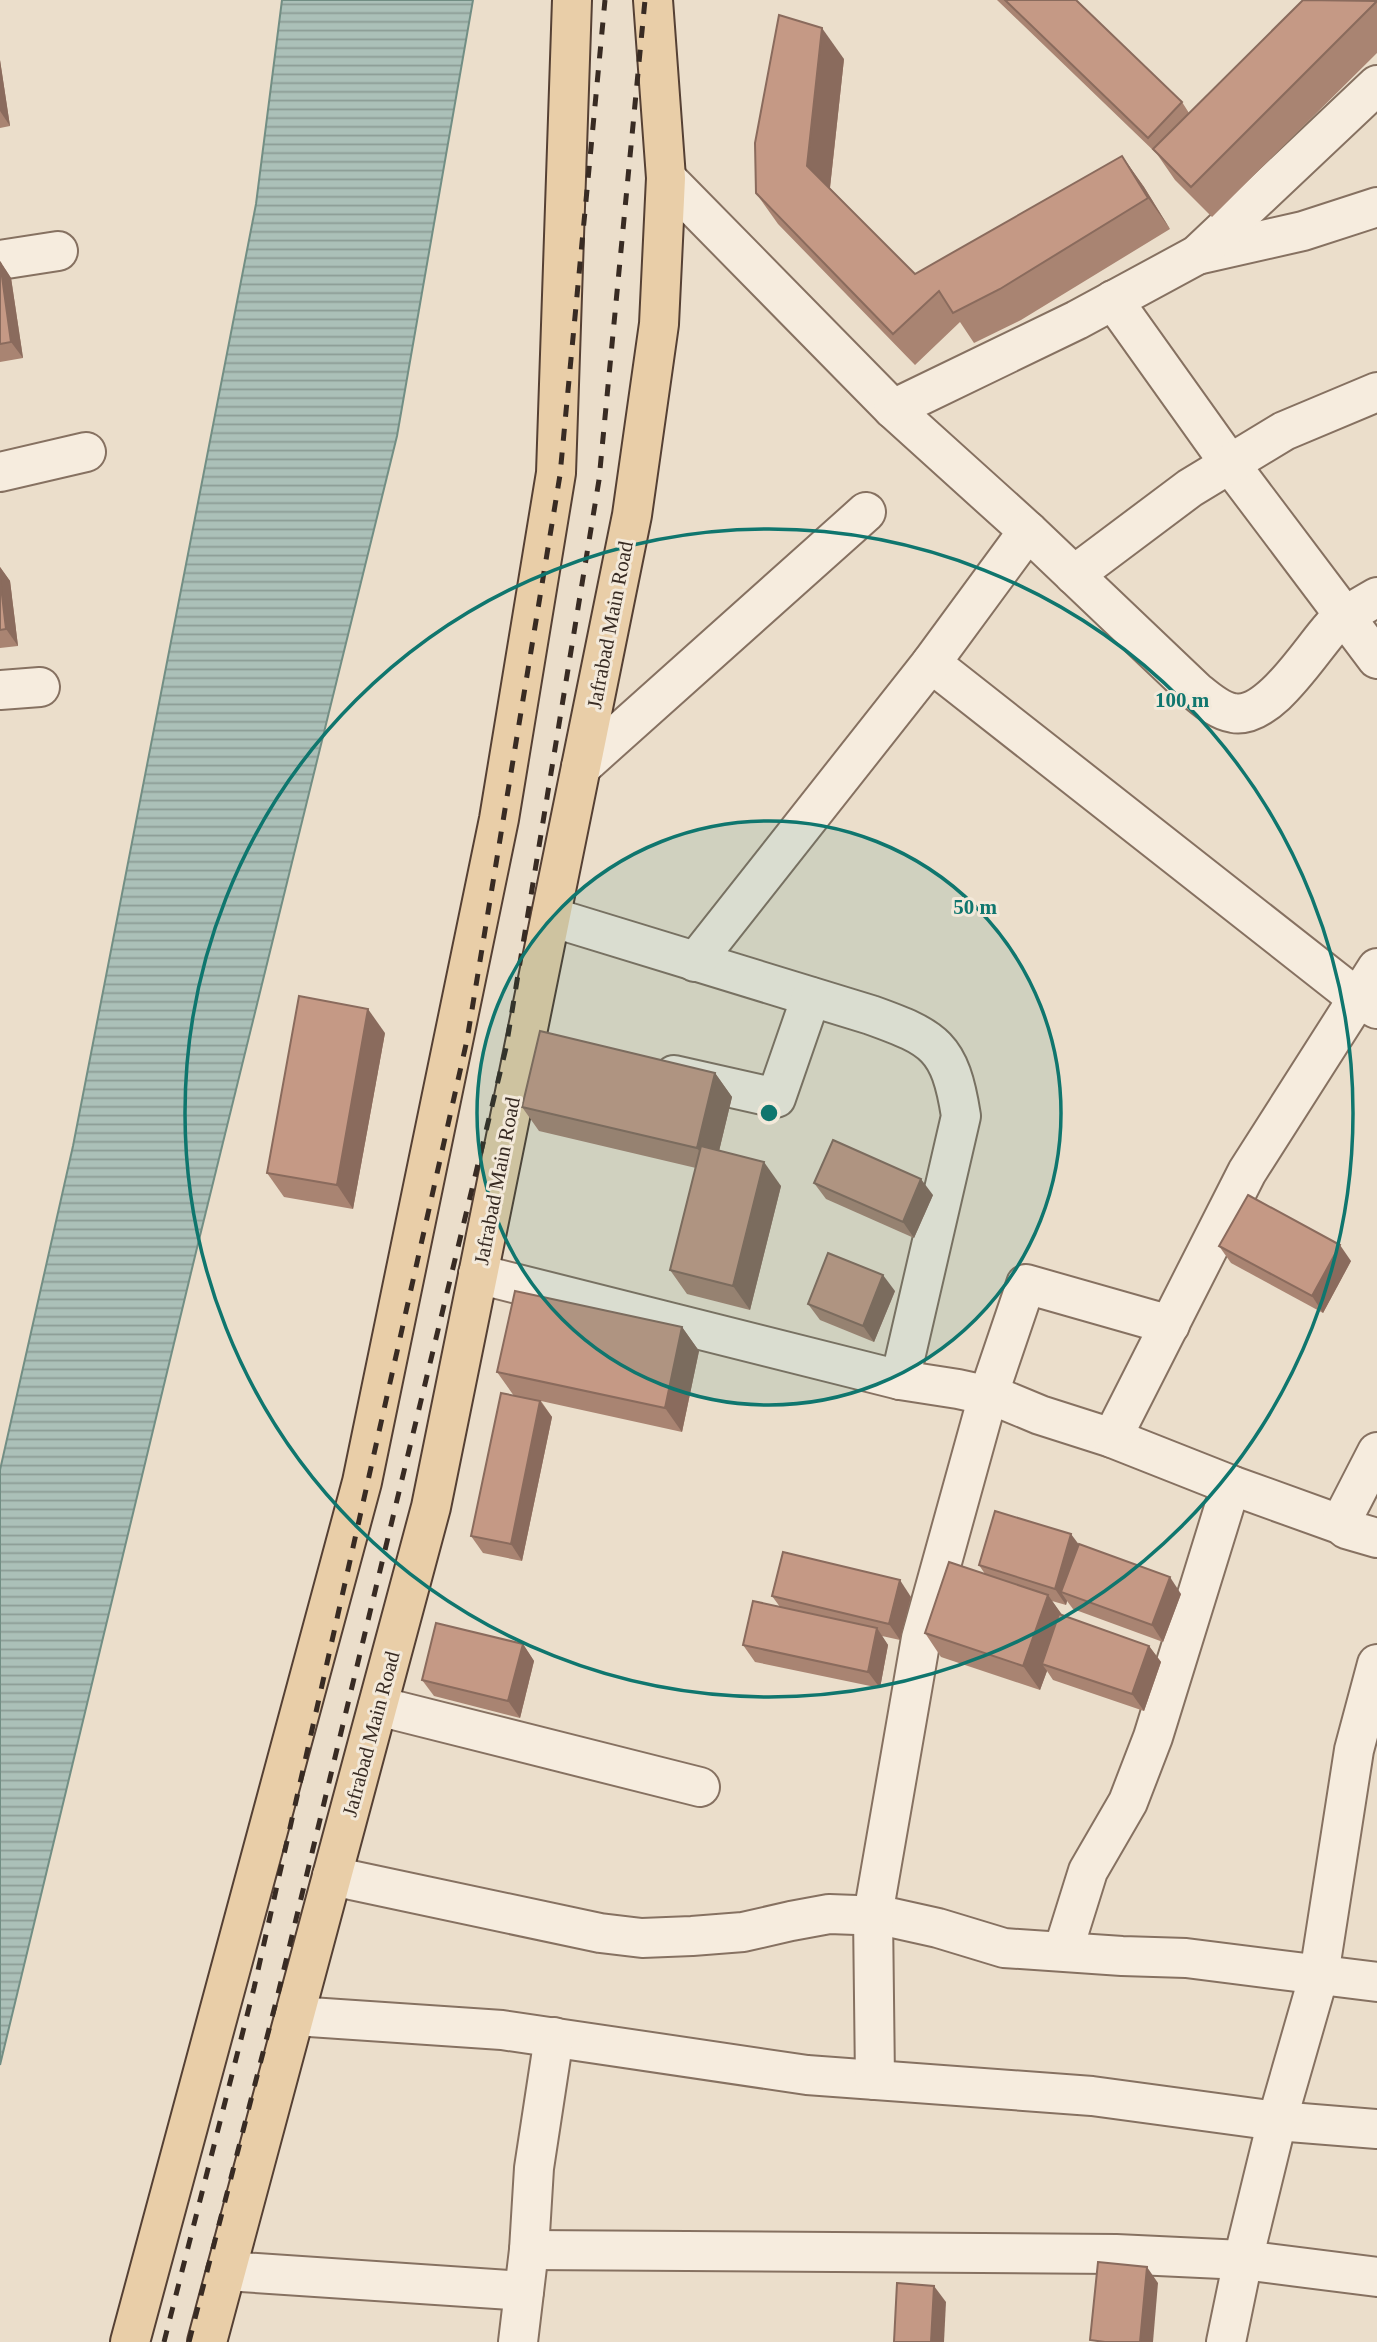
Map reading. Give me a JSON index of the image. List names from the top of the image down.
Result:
{
  "streets": {
    "main road": ["Jafrabad Main Road"]
  },
  "rings": ["100 m", "50 m"]
}
